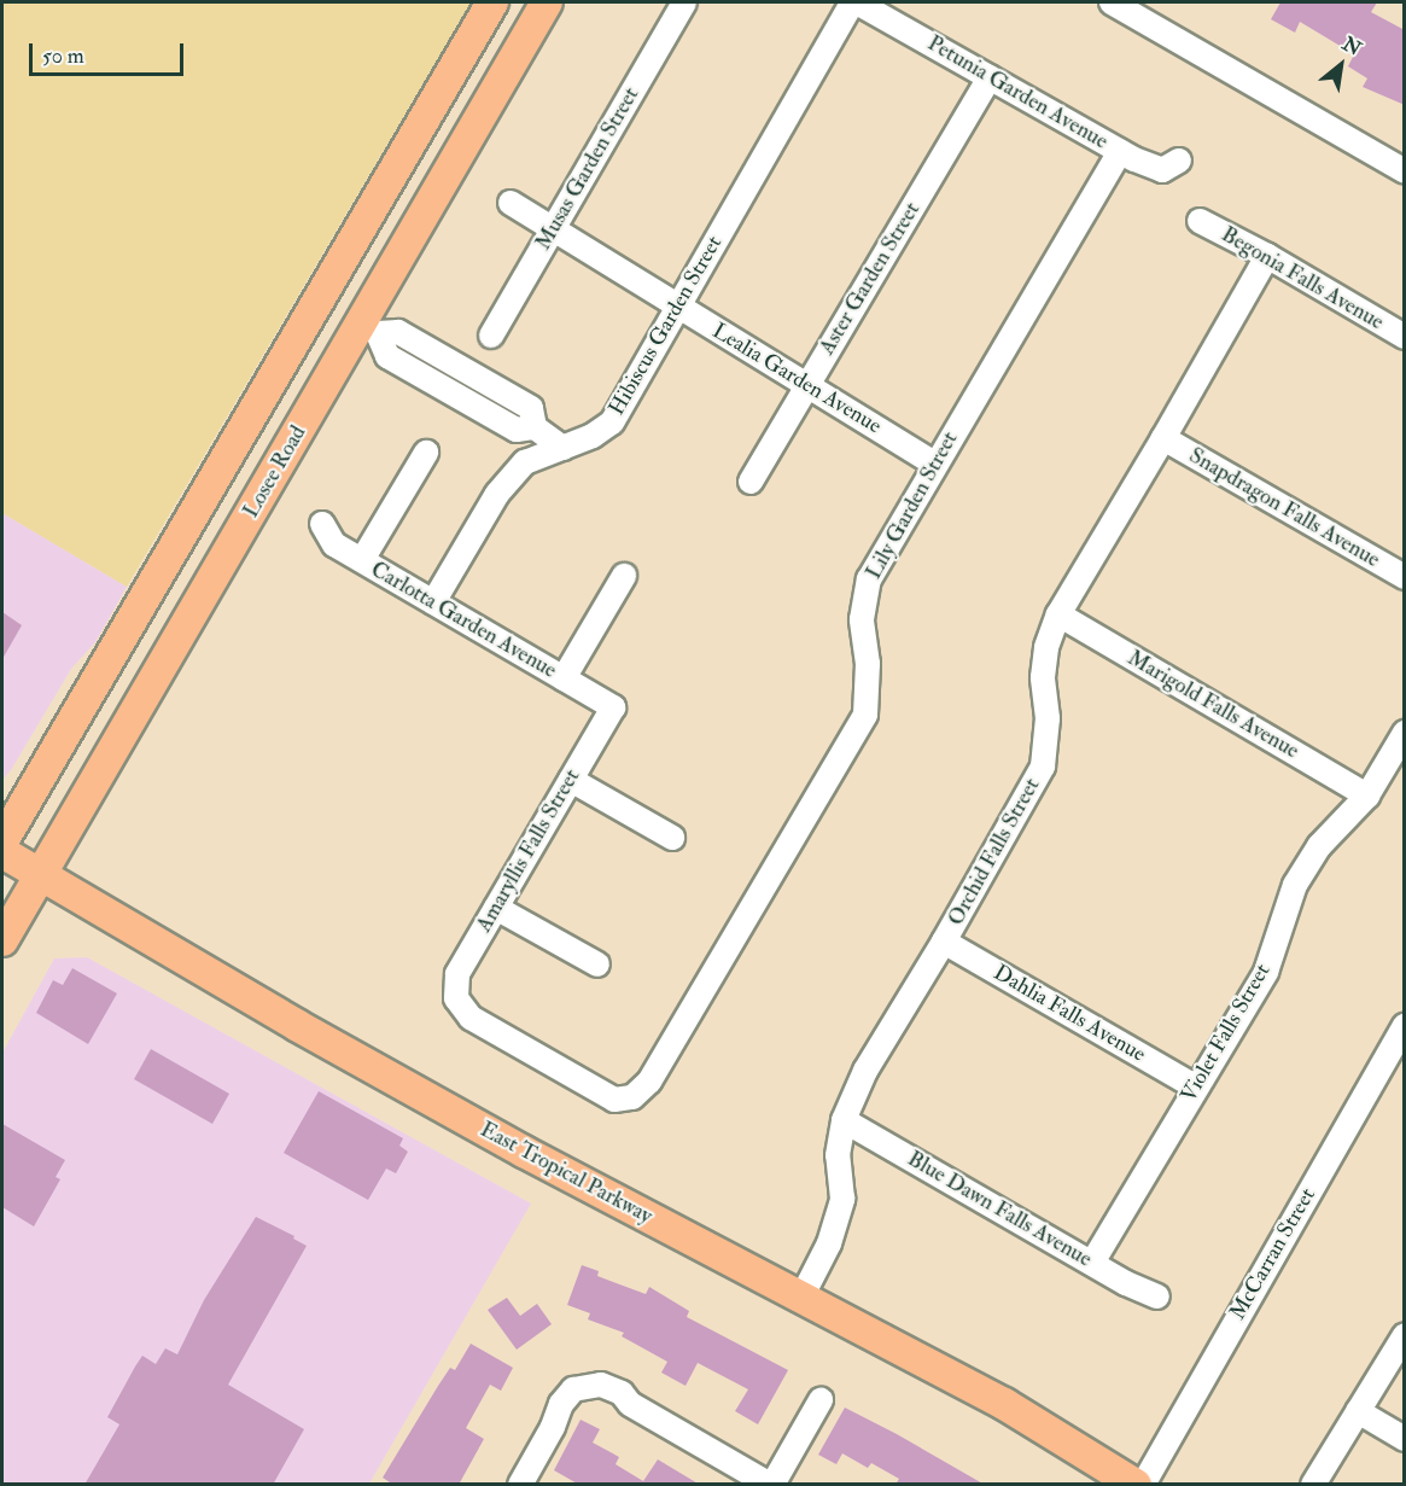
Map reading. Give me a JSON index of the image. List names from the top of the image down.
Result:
{
  "streets": {
    "main road": ["Losee Road", "East Tropical Parkway"],
    "street": [
      "Petunia Garden Avenue",
      "Musas Garden Street",
      "Aster Garden Street",
      "Begonia Falls Avenue",
      "Hibiscus Garden Street",
      "Lealia Garden Avenue",
      "Lily Garden Street",
      "Snapdragon Falls Avenue",
      "Carlotta Garden Avenue",
      "Marigold Falls Avenue",
      "Amaryllis Falls Street",
      "Orchid Falls Street",
      "Dahlia Falls Avenue",
      "Violet Falls Street",
      "Blue Dawn Falls Avenue",
      "McCarran Street"
    ]
  },
  "crossings": [
    ["Petunia Garden Avenue", "Aster Garden Street"],
    ["Petunia Garden Avenue", "Hibiscus Garden Street"],
    ["Petunia Garden Avenue", "Lily Garden Street"],
    ["Musas Garden Street", "Lealia Garden Avenue"],
    ["Aster Garden Street", "Lealia Garden Avenue"],
    ["Begonia Falls Avenue", "Orchid Falls Street"],
    ["Hibiscus Garden Street", "Lealia Garden Avenue"],
    ["Hibiscus Garden Street", "Carlotta Garden Avenue"],
    ["Lealia Garden Avenue", "Lily Garden Street"],
    ["Losee Road", "East Tropical Parkway"],
    ["Lily Garden Street", "Amaryllis Falls Street"],
    ["Snapdragon Falls Avenue", "Orchid Falls Street"],
    ["Carlotta Garden Avenue", "Amaryllis Falls Street"],
    ["Marigold Falls Avenue", "Orchid Falls Street"],
    ["Marigold Falls Avenue", "Violet Falls Street"],
    ["Orchid Falls Street", "Dahlia Falls Avenue"],
    ["Orchid Falls Street", "East Tropical Parkway"],
    ["Orchid Falls Street", "Blue Dawn Falls Avenue"],
    ["Dahlia Falls Avenue", "Violet Falls Street"],
    ["Violet Falls Street", "Blue Dawn Falls Avenue"]
  ],
  "scale_bar": "50 m",
  "north": "top right"
}
